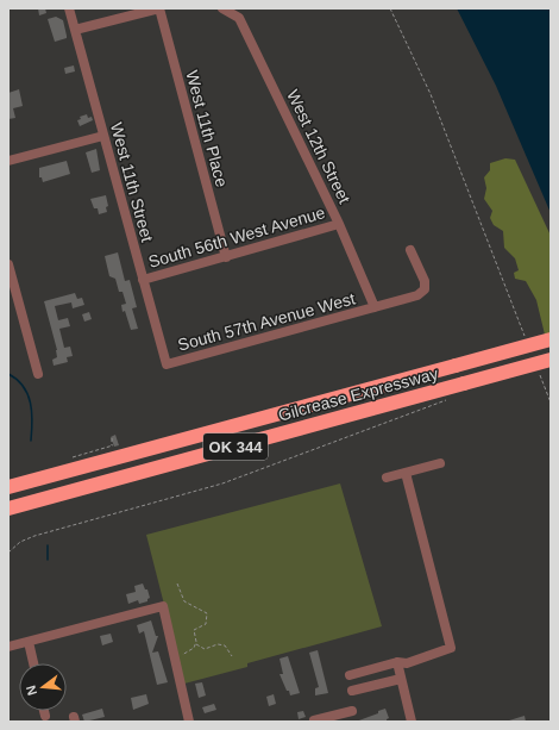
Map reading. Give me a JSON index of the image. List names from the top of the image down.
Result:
{
  "streets": {
    "highway": ["Gilcrease Expressway", "OK 344"],
    "street": [
      "West 11th Place",
      "West 12th Street",
      "West 11th Street",
      "South 56th West Avenue",
      "South 57th Avenue West"
    ]
  },
  "crossings": [
    ["West 11th Place", "South 56th West Avenue"],
    ["West 12th Street", "South 56th West Avenue"],
    ["West 12th Street", "South 57th Avenue West"],
    ["West 11th Street", "South 56th West Avenue"],
    ["West 11th Street", "South 57th Avenue West"]
  ],
  "north": "left"
}
